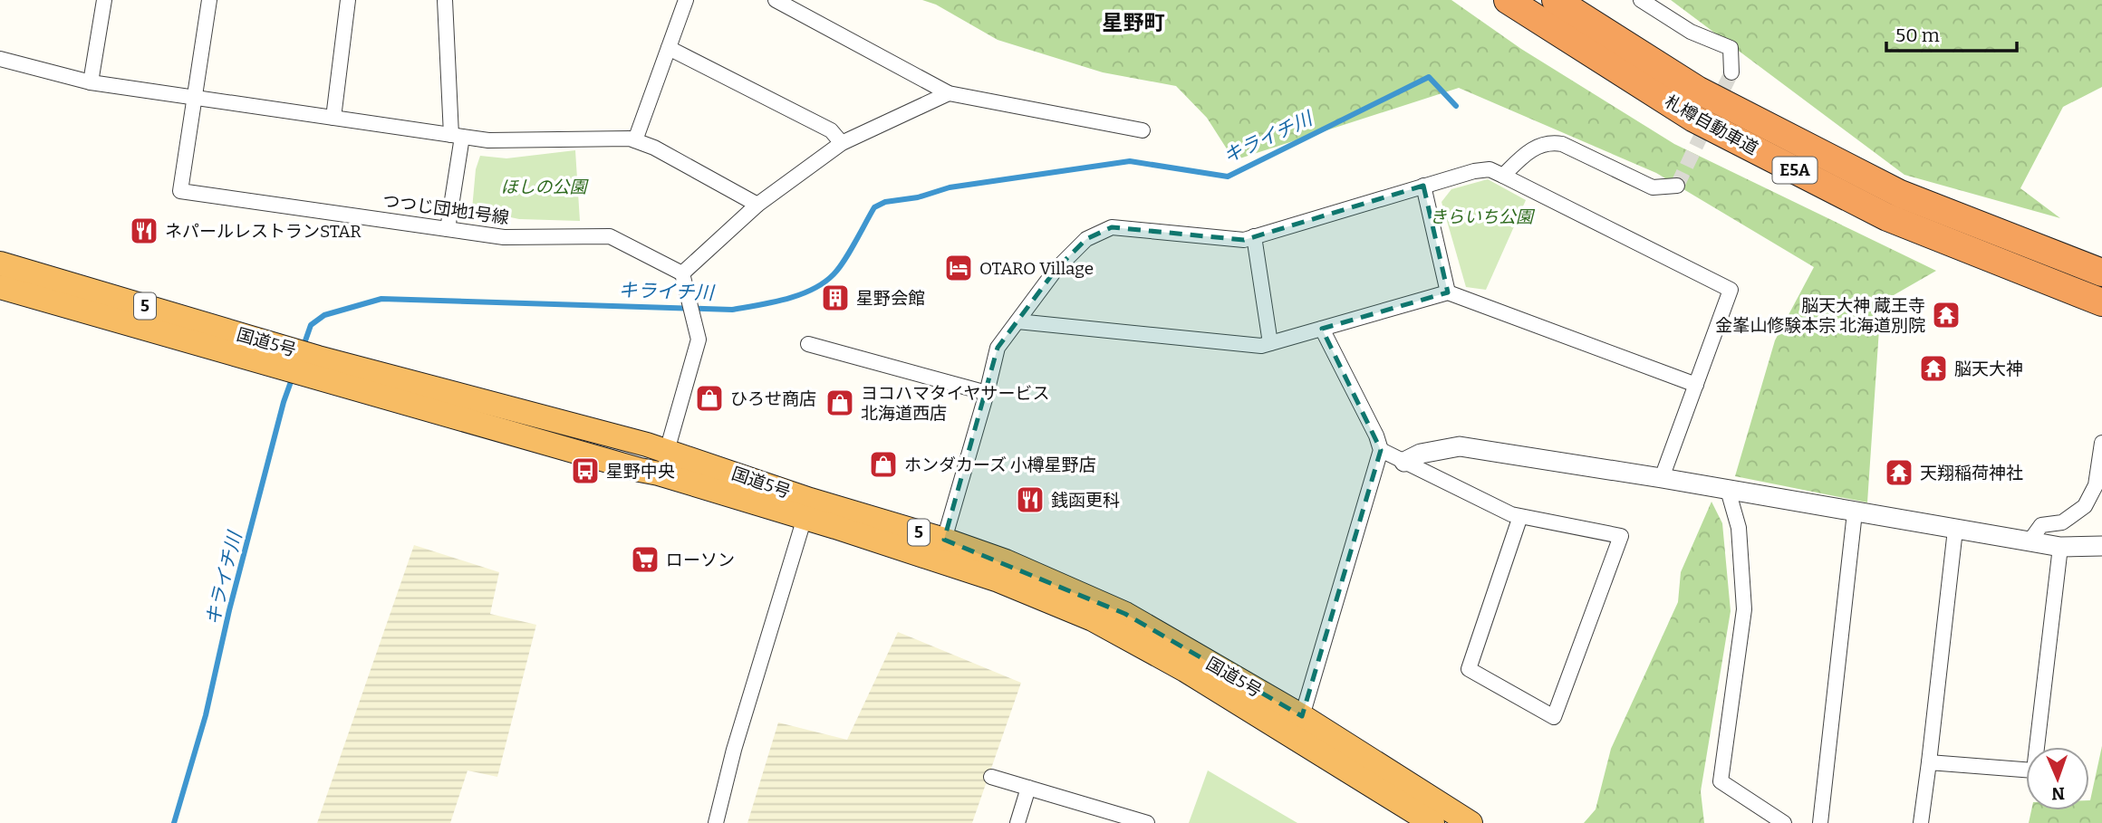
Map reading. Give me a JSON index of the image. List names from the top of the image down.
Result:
{
  "streets": {
    "highway": [
      "札樽自動車道",
      "E5A",
      "5",
      "国道5号"
    ],
    "street": ["つつじ団地1号線"]
  },
  "districts": ["星野町"],
  "water": ["キライチ川"],
  "parks": ["ほしの公園", "きらいち公園"],
  "places": {
    "restaurant": ["ネパールレストランSTAR", "銭函更科"],
    "hotel": ["OTARO Village"],
    "building": ["星野会館"],
    "temple": ["脳天大神 蔵王寺 金峯山修験本宗 北海道別院", "脳天大神", "天翔稲荷神社"],
    "shop": ["ひろせ商店", "ヨコハマタイヤサービス 北海道西店", "ホンダカーズ 小樽星野店"],
    "bus stop": ["星野中央"],
    "supermarket": ["ローソン"]
  },
  "scale_bar": "50 m",
  "north": "bottom"
}
